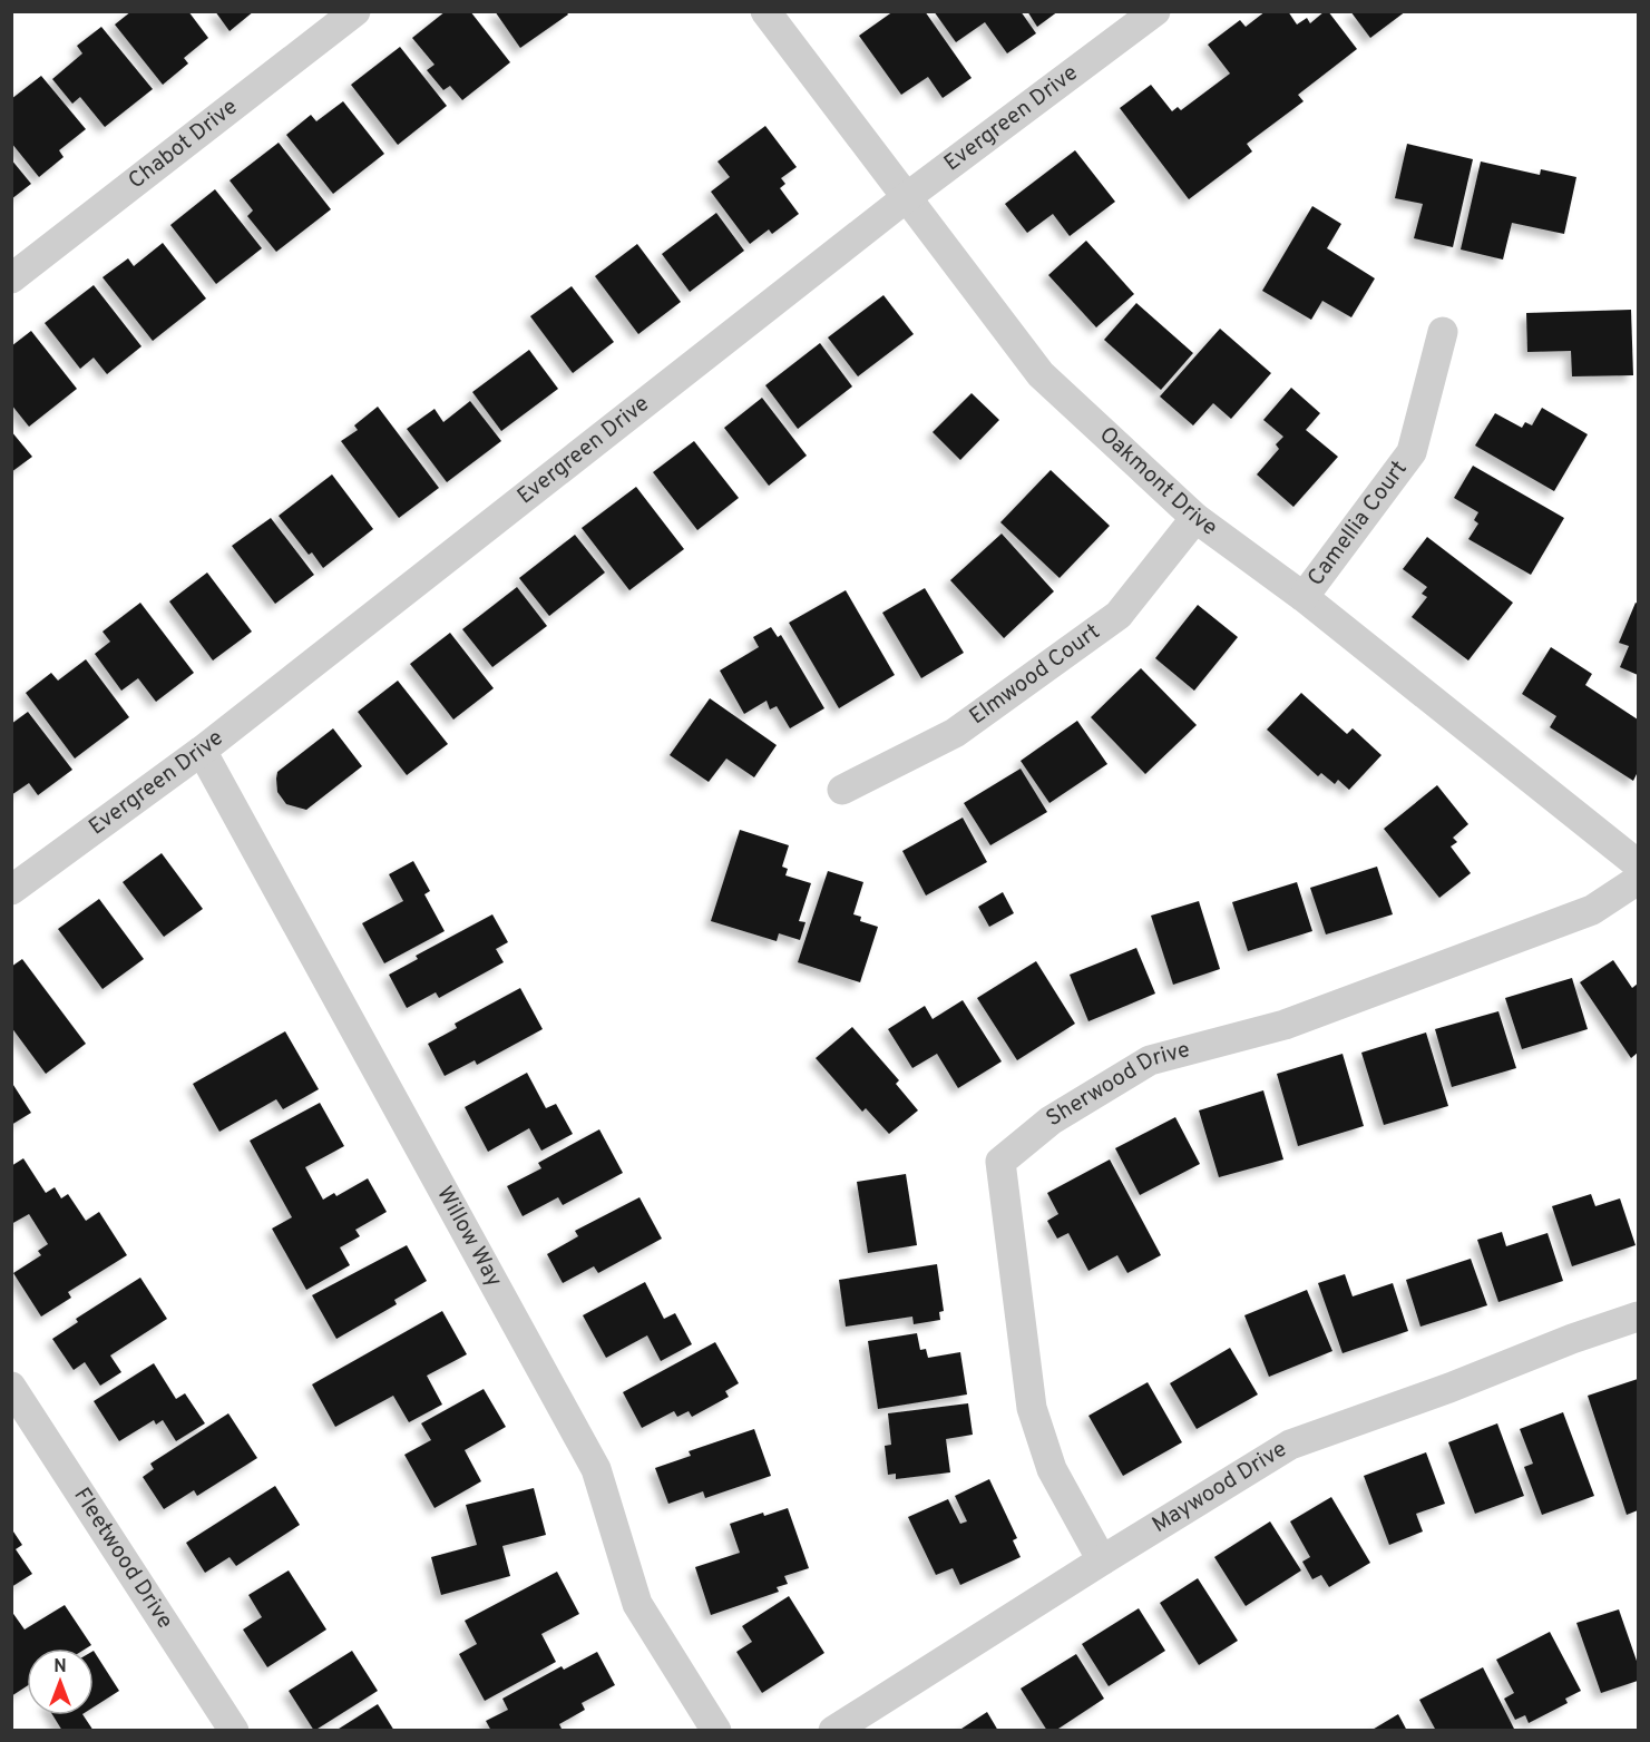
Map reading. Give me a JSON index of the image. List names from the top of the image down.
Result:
{
  "streets": {
    "street": [
      "Evergreen Drive",
      "Chabot Drive",
      "Oakmont Drive",
      "Camellia Court",
      "Elmwood Court",
      "Sherwood Drive",
      "Willow Way",
      "Maywood Drive",
      "Fleetwood Drive"
    ]
  },
  "crossings": [
    ["Evergreen Drive", "Oakmont Drive"],
    ["Evergreen Drive", "Willow Way"],
    ["Oakmont Drive", "Camellia Court"],
    ["Oakmont Drive", "Elmwood Court"],
    ["Sherwood Drive", "Maywood Drive"]
  ],
  "north": "top"
}
